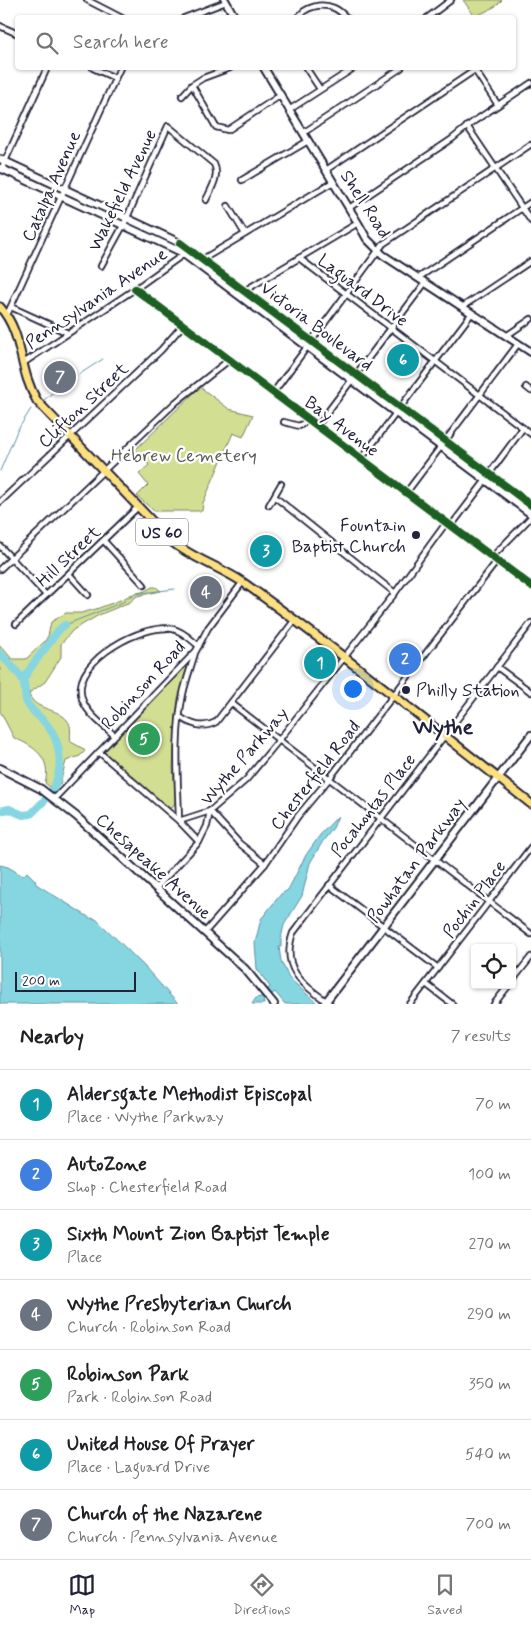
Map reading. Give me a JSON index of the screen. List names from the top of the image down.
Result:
{
  "streets": {
    "main road": [
      "Shell Road",
      "Victoria Boulevard",
      "US 60",
      "Powhatan Parkway",
      "Chesapeake Avenue"
    ],
    "street": [
      "Catalpa Avenue",
      "Wakefield Avenue",
      "Laguard Drive",
      "Pennsylvania Avenue",
      "Clifton Street",
      "Bay Avenue",
      "Hill Street",
      "Robinson Road",
      "Wythe Parkway",
      "Chesterfield Road",
      "Pocahontas Place",
      "Pochin Place"
    ]
  },
  "crossings": [
    ["Catalpa Avenue", "Victoria Boulevard"],
    ["Catalpa Avenue", "US 60"],
    ["Wakefield Avenue", "Victoria Boulevard"],
    ["Pennsylvania Avenue", "Victoria Boulevard"],
    ["Pennsylvania Avenue", "Bay Avenue"],
    ["Pennsylvania Avenue", "US 60"],
    ["Clifton Street", "Bay Avenue"],
    ["Clifton Street", "US 60"],
    ["Bay Avenue", "Wythe Parkway"],
    ["Bay Avenue", "Chesterfield Road"],
    ["US 60", "Hill Street"],
    ["US 60", "Robinson Road"],
    ["US 60", "Wythe Parkway"],
    ["US 60", "Chesterfield Road"],
    ["US 60", "Pocahontas Place"],
    ["US 60", "Powhatan Parkway"],
    ["Robinson Road", "Chesapeake Avenue"],
    ["Wythe Parkway", "Chesapeake Avenue"],
    ["Chesterfield Road", "Chesapeake Avenue"],
    ["Pocahontas Place", "Powhatan Parkway"]
  ],
  "districts": ["Wythe"],
  "parks": ["Hebrew Cemetery"],
  "places": ["Fountain Baptist Church", "Philly Station"],
  "scale_bar": "200 m",
  "page": {
    "search": "Search here",
    "pins": [
      "6",
      "7",
      "3",
      "4",
      "2",
      "1",
      "5"
    ],
    "scale": "200 m",
    "heading": ["Nearby", "7 results"],
    "list": [
      {
        "mark": "1",
        "name": "Aldersgate Methodist Episcopal",
        "note": "Place · Wythe Parkway",
        "value": "70 m"
      },
      {
        "mark": "2",
        "name": "AutoZone",
        "note": "Shop · Chesterfield Road",
        "value": "100 m"
      },
      {
        "mark": "3",
        "name": "Sixth Mount Zion Baptist Temple",
        "note": "Place",
        "value": "270 m"
      },
      {
        "mark": "4",
        "name": "Wythe Presbyterian Church",
        "note": "Church · Robinson Road",
        "value": "290 m"
      },
      {
        "mark": "5",
        "name": "Robinson Park",
        "note": "Park · Robinson Road",
        "value": "350 m"
      },
      {
        "mark": "6",
        "name": "United House Of Prayer",
        "note": "Place · Laguard Drive",
        "value": "540 m"
      },
      {
        "mark": "7",
        "name": "Church of the Nazarene",
        "note": "Church · Pennsylvania Avenue",
        "value": "700 m"
      }
    ],
    "nav": ["Map", "Directions", "Saved"]
  }
}
